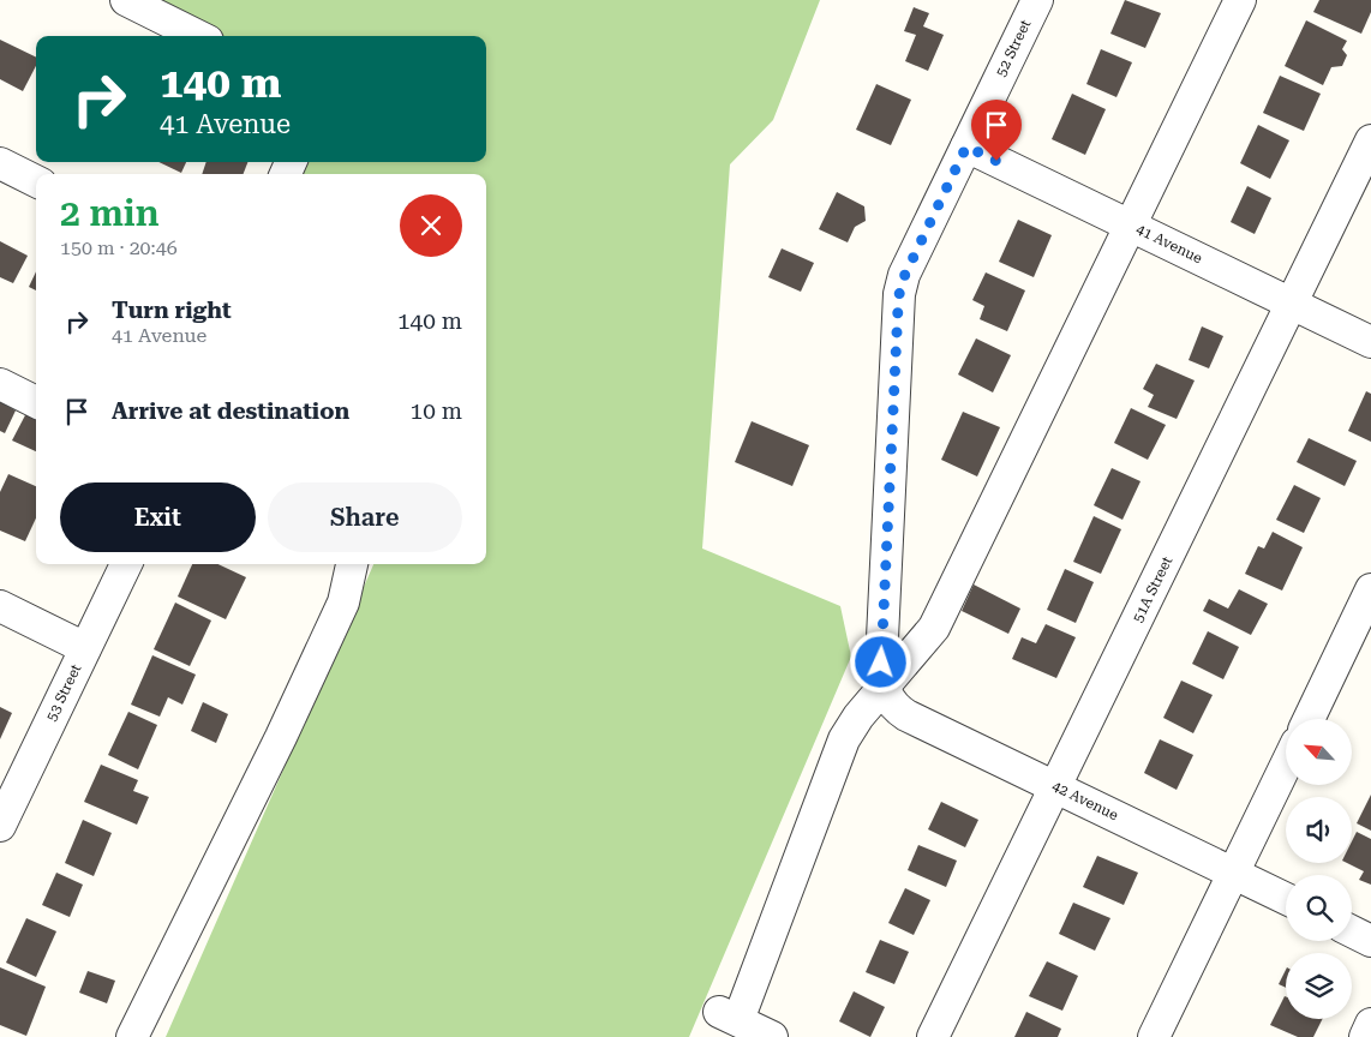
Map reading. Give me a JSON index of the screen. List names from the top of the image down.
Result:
{
  "streets": {
    "street": [
      "52 Street",
      "41 Avenue",
      "51A Street",
      "53 Street",
      "42 Avenue"
    ]
  },
  "crossings": [
    ["52 Street", "41 Avenue"],
    ["52 Street", "42 Avenue"],
    ["41 Avenue", "51A Street"],
    ["51A Street", "42 Avenue"]
  ],
  "north": "top left",
  "page": {
    "turn": ["140 m", "41 Avenue"],
    "heading": ["2 min", "150 m · 20:46"],
    "list": [
      {
        "name": "Turn right",
        "note": "41 Avenue",
        "value": "140 m"
      },
      {
        "name": "Arrive at destination",
        "value": "10 m"
      }
    ],
    "buttons": ["Exit", "Share"]
  }
}
